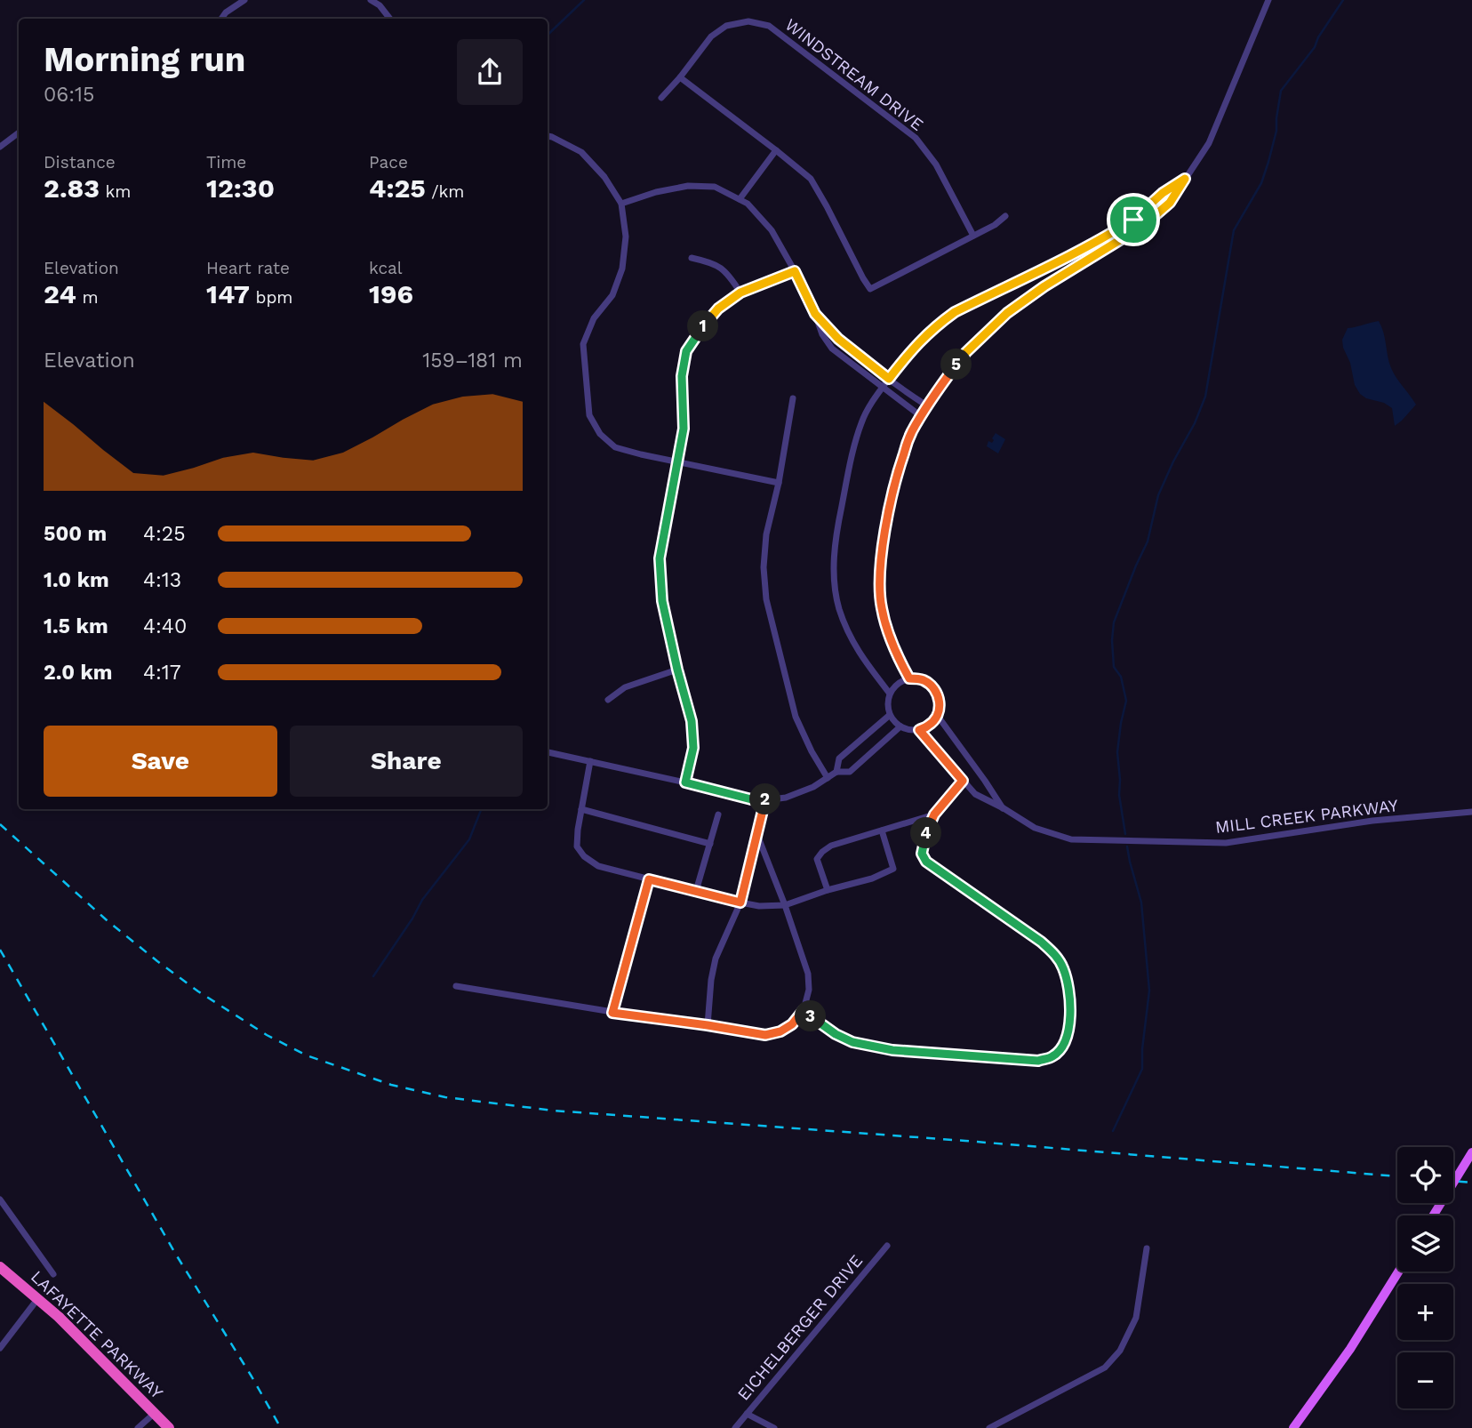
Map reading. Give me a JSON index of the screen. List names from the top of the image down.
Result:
{
  "streets": {
    "highway": ["LAFAYETTE PARKWAY"],
    "street": ["WINDSTREAM DRIVE", "MILL CREEK PARKWAY", "EICHELBERGER DRIVE"]
  },
  "page": {
    "heading": ["Morning run", "06:15"],
    "stats": [
      ["Distance", "2.83 km"],
      ["Time", "12:30"],
      ["Pace", "4:25 /km"],
      ["Elevation", "24 m"],
      ["Heart rate", "147 bpm"],
      ["kcal", "196"]
    ],
    "pins": [
      "1",
      "5",
      "2",
      "4",
      "3"
    ],
    "chart": ["Elevation", "159–181 m"],
    "list": [
      {
        "name": "500 m",
        "note": "4:25"
      },
      {
        "name": "1.0 km",
        "note": "4:13"
      },
      {
        "name": "1.5 km",
        "note": "4:40"
      },
      {
        "name": "2.0 km",
        "note": "4:17"
      }
    ],
    "buttons": ["Save", "Share"],
    "map_buttons": ["+", "−"]
  }
}
